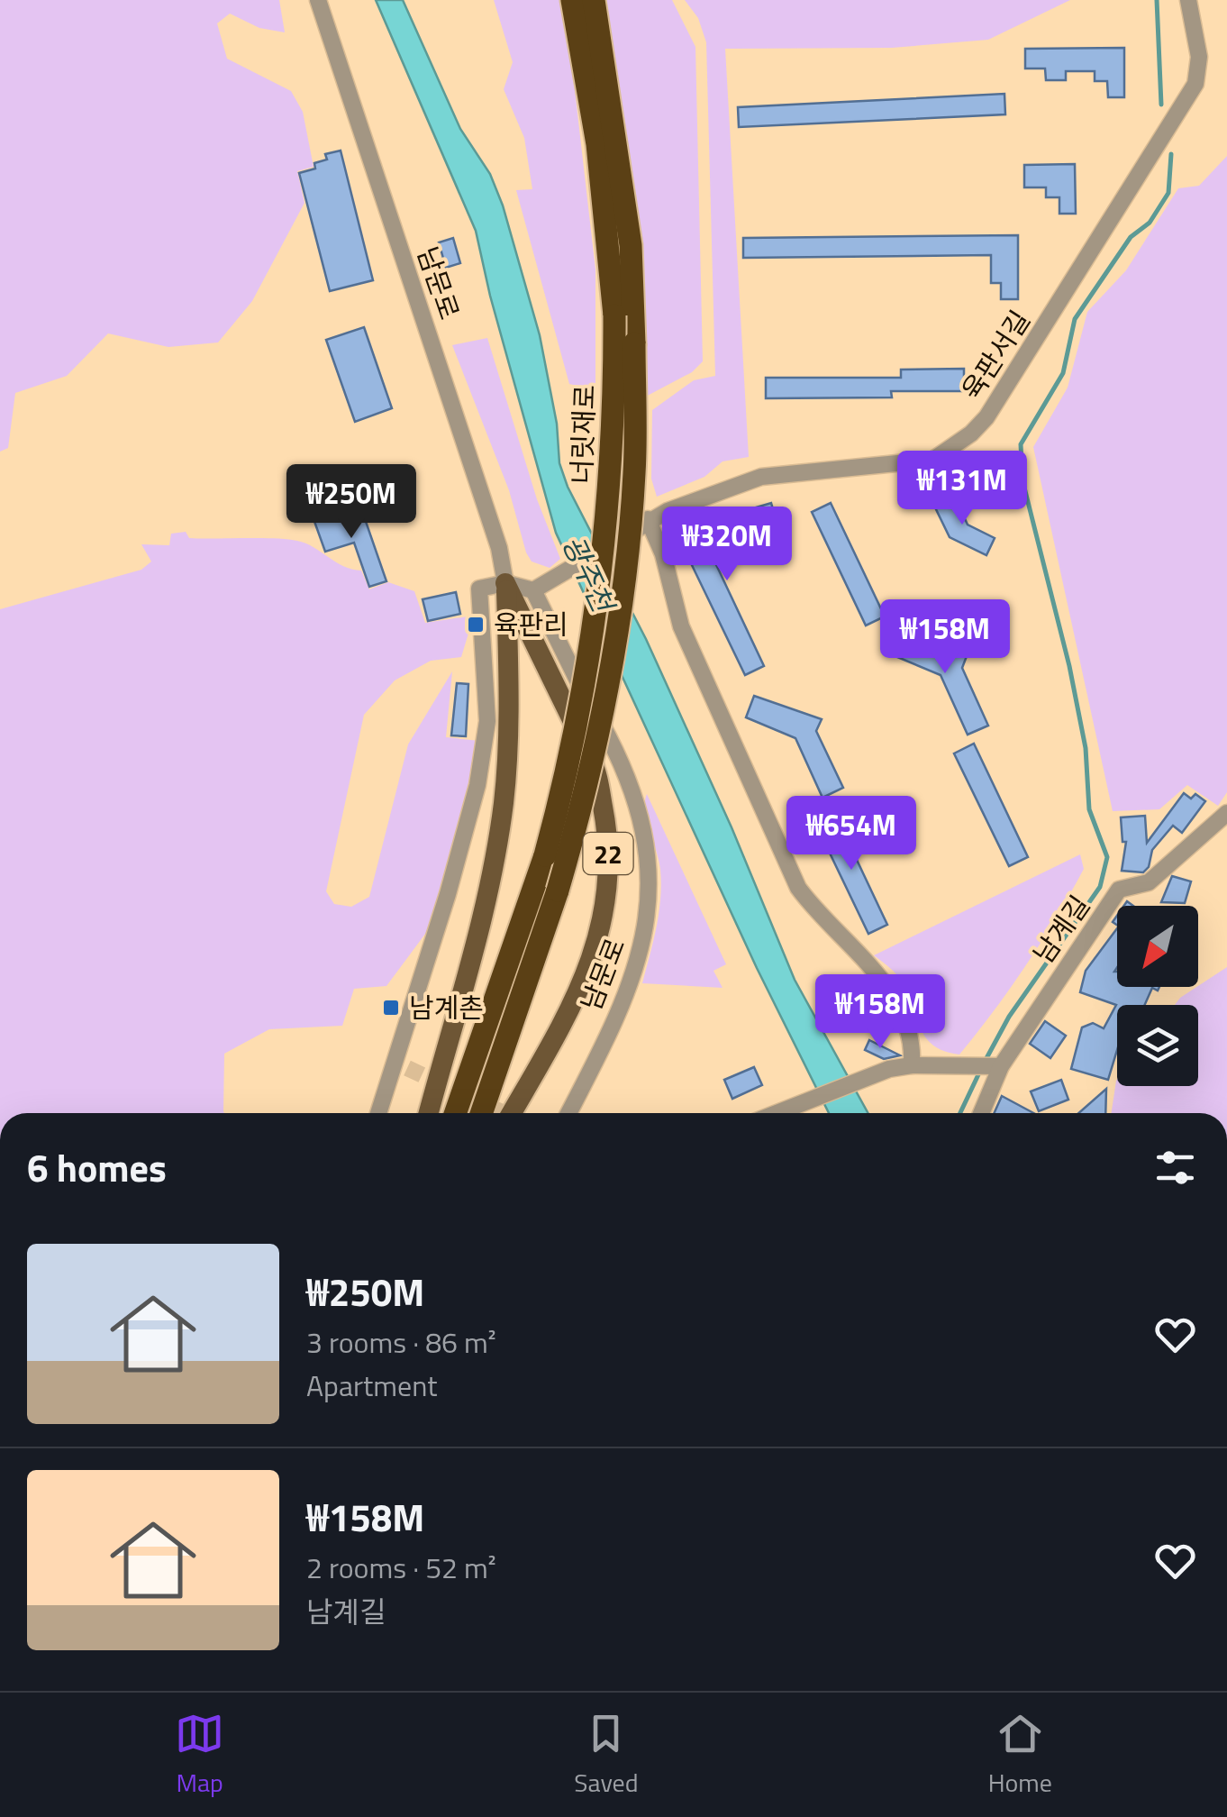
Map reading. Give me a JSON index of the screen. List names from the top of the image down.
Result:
{
  "streets": {
    "highway": ["너릿재로", "22"],
    "street": ["남문로", "육판서길", "남계길"]
  },
  "crossings": [
    ["남문로", "육판서길"],
    ["남문로", "22"]
  ],
  "water": ["광주천"],
  "places": {
    "transit": ["육판리", "남계촌"]
  },
  "north": "bottom left",
  "page": {
    "price": [
      "₩131M",
      "₩250M",
      "₩320M",
      "₩158M",
      "₩654M",
      "₩158M"
    ],
    "heading": "6 homes",
    "list": [
      {
        "name": "₩250M",
        "note": "3 rooms · 86 m² · Apartment"
      },
      {
        "name": "₩158M",
        "note": "2 rooms · 52 m² · 남계길"
      }
    ],
    "tabs": ["Map", "Saved", "Home"]
  }
}
